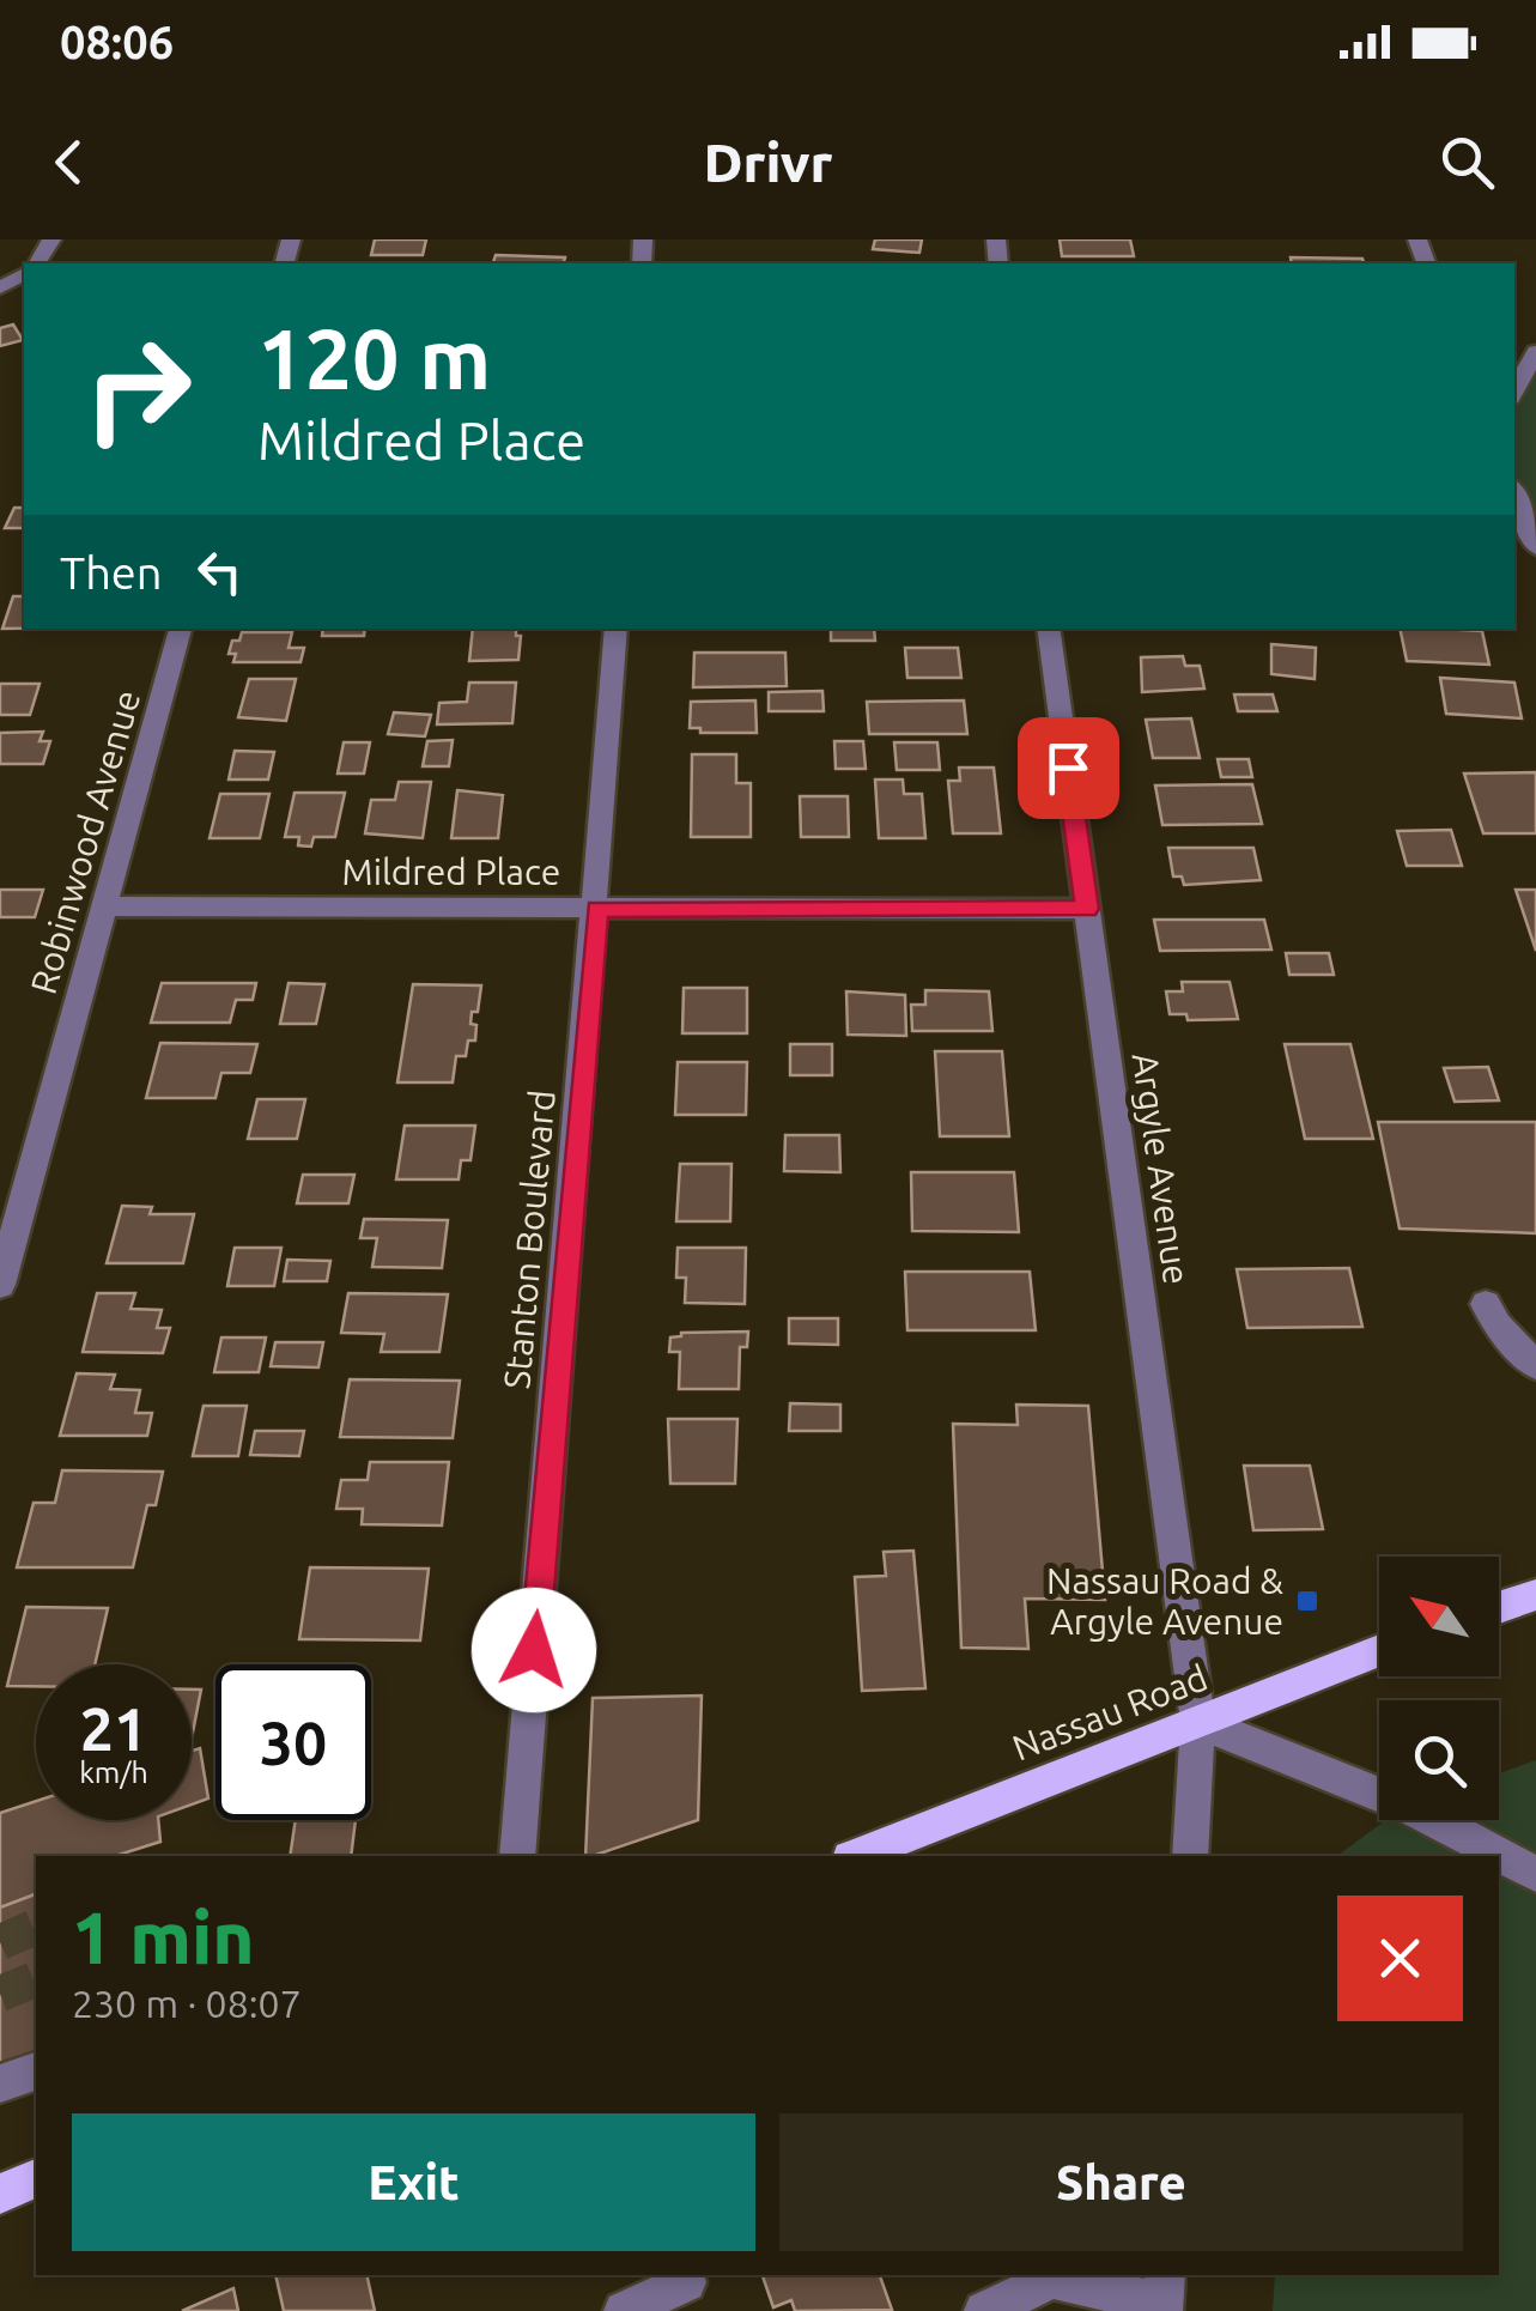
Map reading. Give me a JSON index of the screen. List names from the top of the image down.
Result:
{
  "streets": {
    "main road": ["Nassau Road"],
    "street": [
      "Robinwood Avenue",
      "Mildred Place",
      "Argyle Avenue",
      "Stanton Boulevard"
    ]
  },
  "crossings": [
    ["Robinwood Avenue", "Mildred Place"],
    ["Mildred Place", "Argyle Avenue"],
    ["Mildred Place", "Stanton Boulevard"],
    ["Argyle Avenue", "Nassau Road"]
  ],
  "places": {
    "transit": ["Nassau Road & Argyle Avenue"]
  },
  "north": "top left",
  "page": {
    "status": "08:06",
    "header": "Drivr",
    "turn": ["120 m", "Mildred Place"],
    "then": "Then",
    "speed": "21 km/h",
    "limit": "30",
    "heading": ["1 min", "230 m · 08:07"],
    "buttons": ["Exit", "Share"]
  }
}
